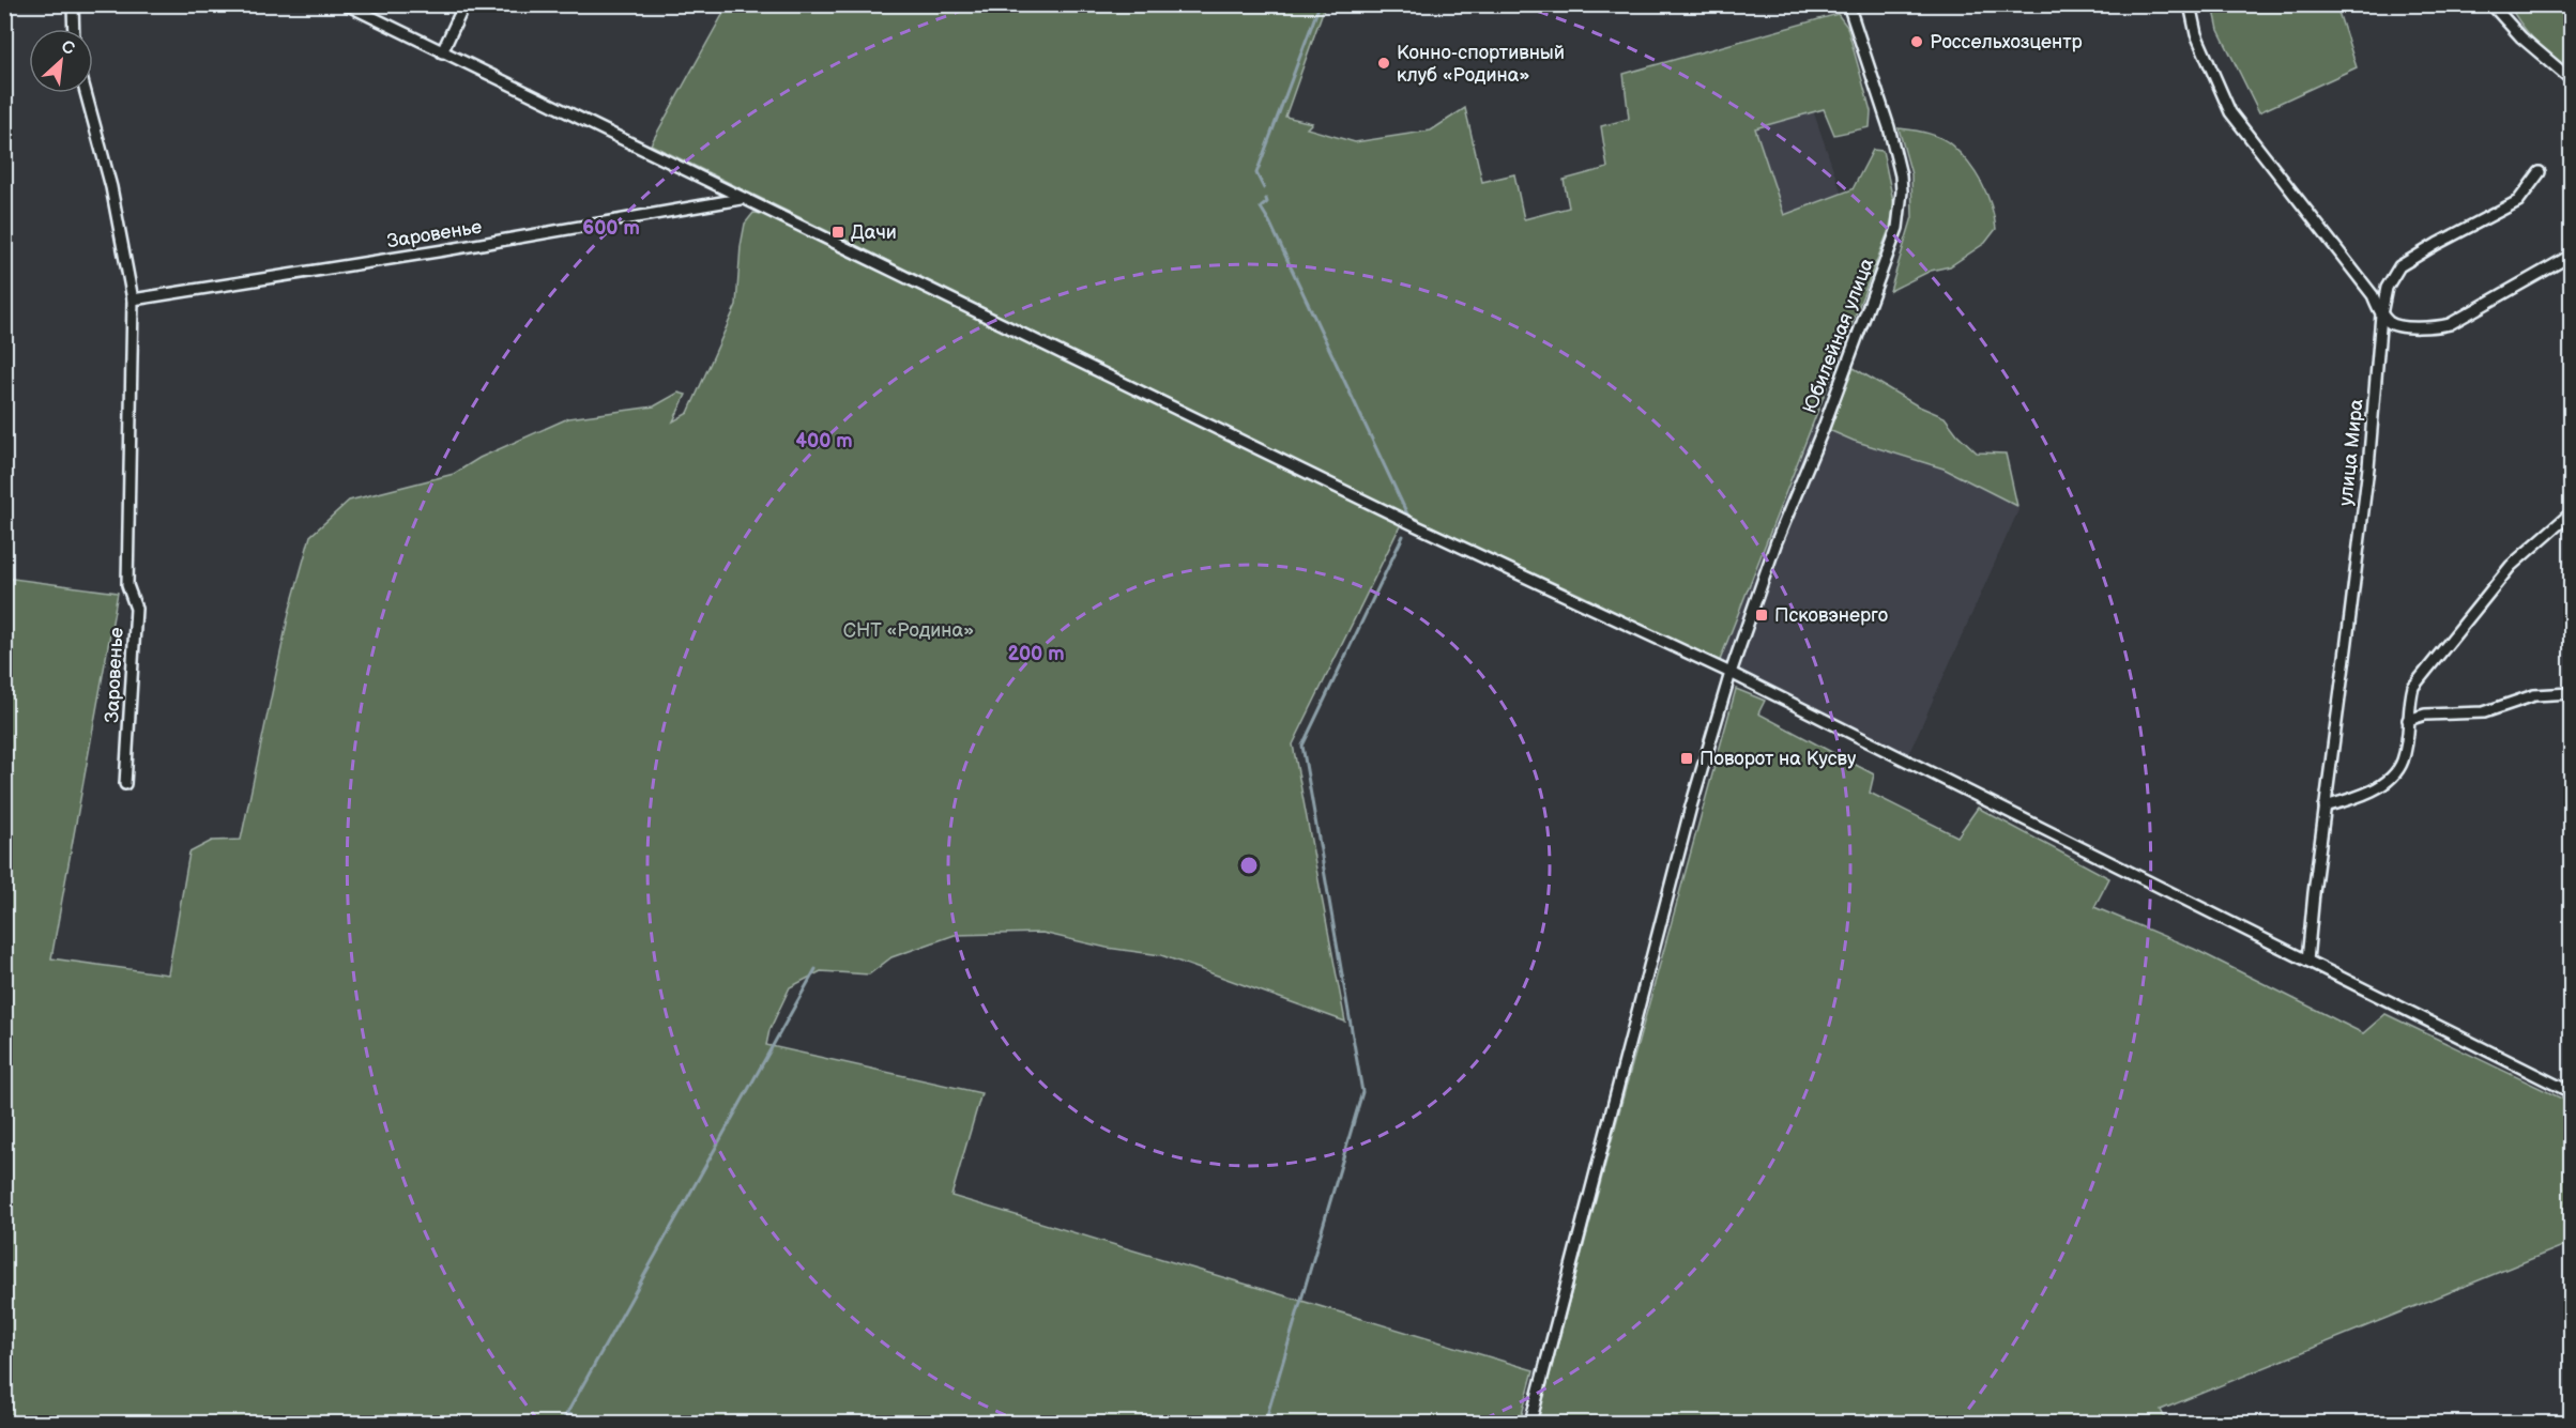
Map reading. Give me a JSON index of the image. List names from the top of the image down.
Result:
{
  "streets": {
    "street": ["Заровенье", "Юбилейная улица", "улица Мира"]
  },
  "parks": ["СНТ «Родина»"],
  "places": {
    "other": ["Россельхозцентр", "Конно-спортивный клуб «Родина»"],
    "transit": ["Дачи", "Псковэнерго", "Поворот на Кусву"]
  },
  "north": "top right",
  "rings": ["600 m", "400 m", "200 m"]
}
